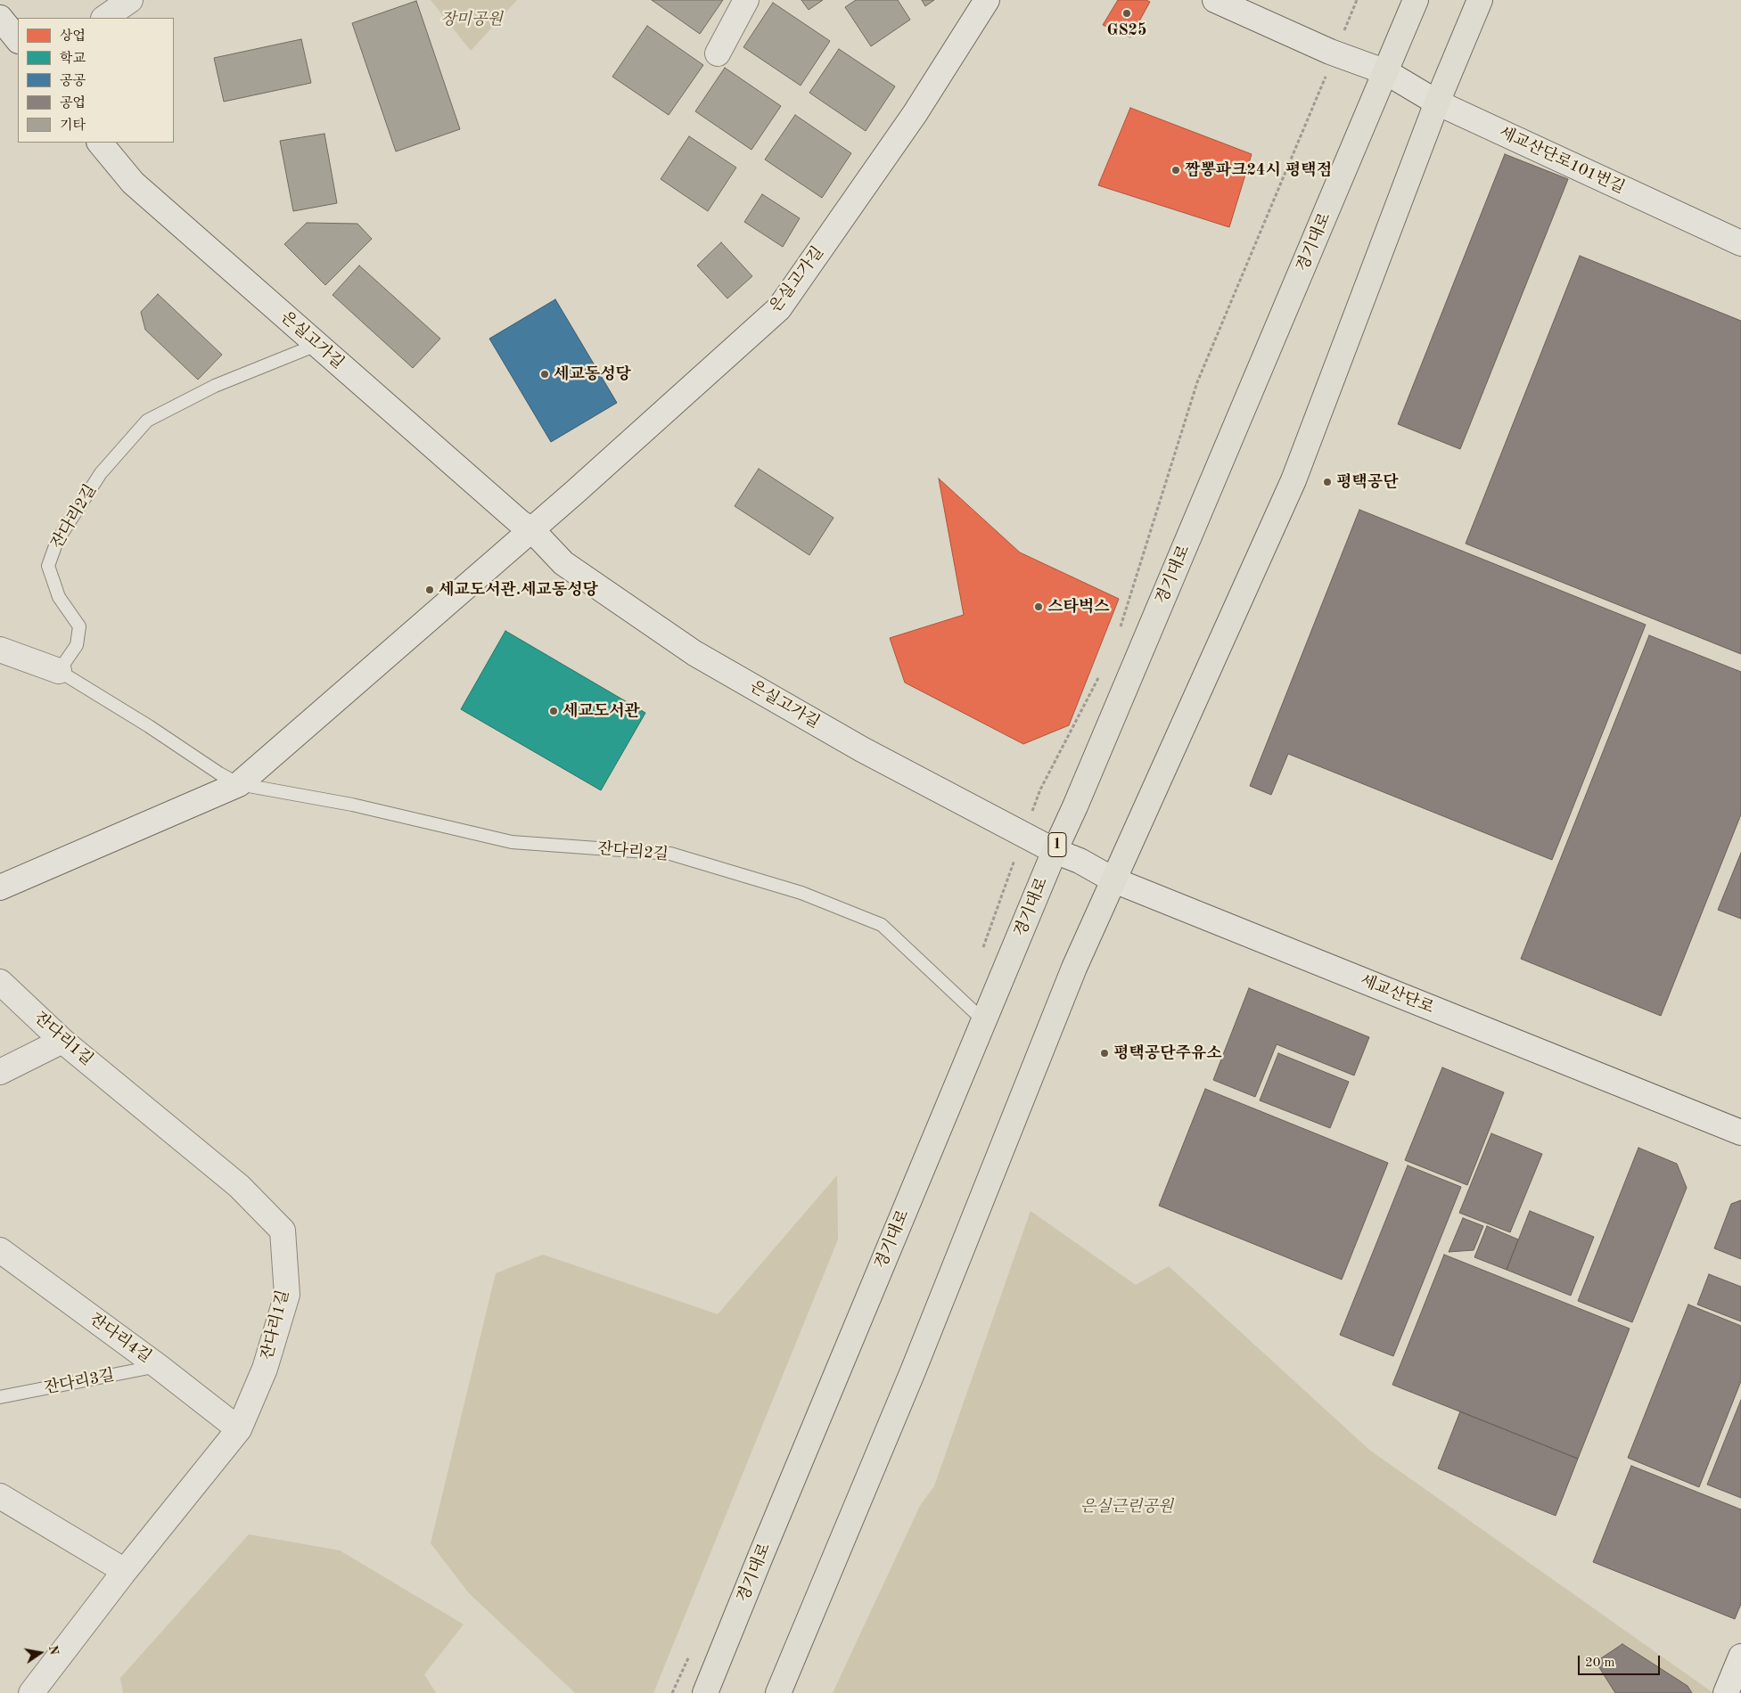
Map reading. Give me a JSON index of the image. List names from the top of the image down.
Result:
{
  "streets": {
    "main road": ["경기대로", "1"],
    "street": [
      "세교산단로101번길",
      "은실고가길",
      "세교산단로",
      "잔다리1길",
      "잔다리4길"
    ],
    "lane": ["잔다리2길", "잔다리3길"]
  },
  "crossings": [
    ["세교산단로101번길", "경기대로"],
    ["경기대로", "은실고가길"],
    ["경기대로", "잔다리2길"],
    ["경기대로", "세교산단로"],
    ["은실고가길", "잔다리2길"],
    ["은실고가길", "세교산단로"],
    ["잔다리1길", "잔다리4길"],
    ["잔다리4길", "잔다리3길"]
  ],
  "parks": ["장미공원", "은실근린공원"],
  "places": [
    "GS25",
    "짬뽕파크24시 평택점",
    "세교동성당",
    "평택공단",
    "세교도서관.세교동성당",
    "스타벅스",
    "세교도서관",
    "평택공단주유소"
  ],
  "legend": [
    "상업",
    "학교",
    "공공",
    "공업",
    "기타"
  ],
  "scale_bar": "20 m",
  "north": "right"
}
